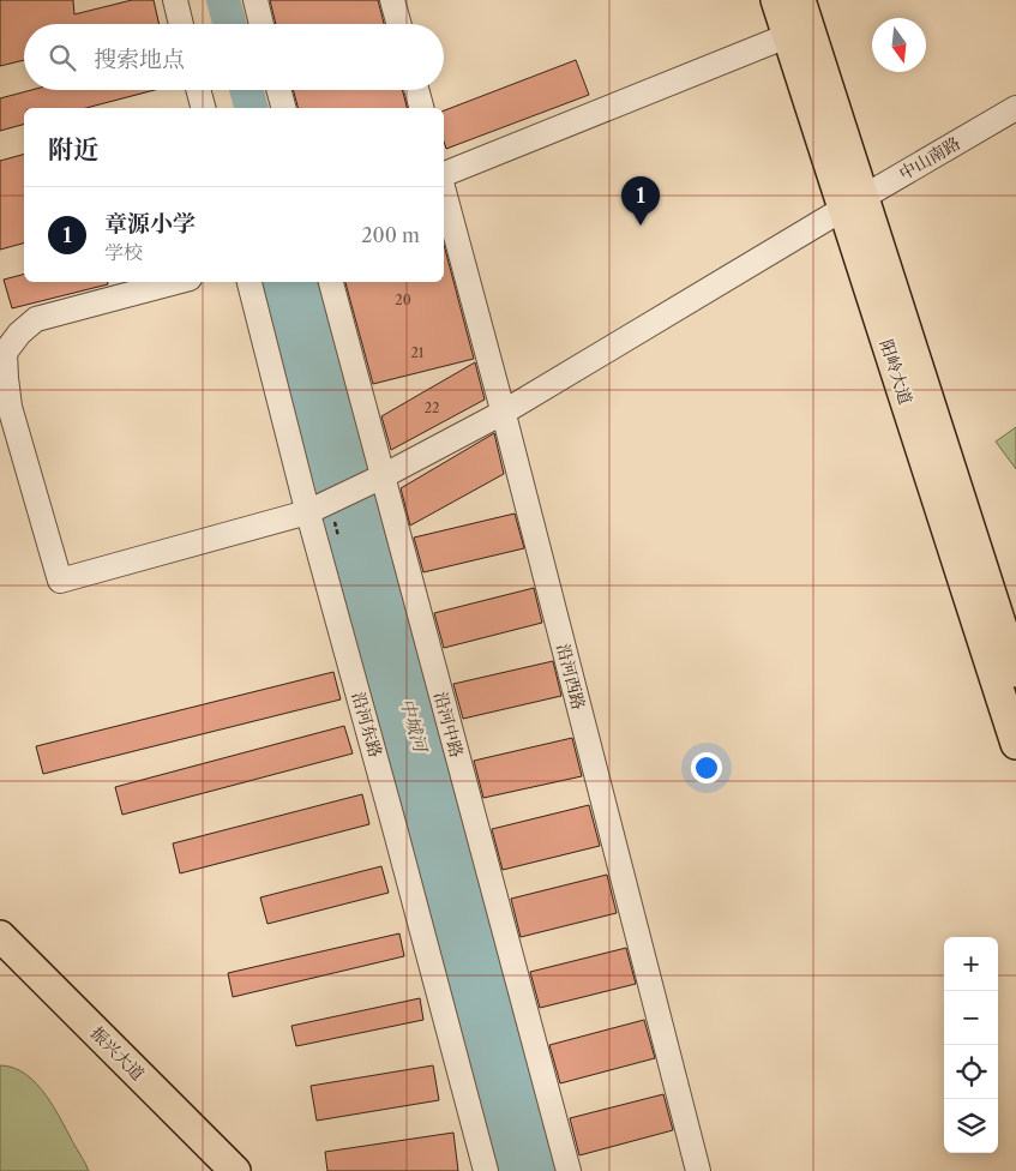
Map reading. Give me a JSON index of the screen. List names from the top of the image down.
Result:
{
  "streets": {
    "main road": ["阳岭大道", "振兴大道"],
    "street": [
      "中山南路",
      "沿河西路",
      "沿河东路",
      "沿河中路"
    ]
  },
  "crossings": [
    ["中山南路", "阳岭大道"],
    ["中山南路", "沿河西路"],
    ["中山南路", "沿河东路"],
    ["中山南路", "沿河中路"]
  ],
  "water": ["中城河"],
  "house_numbers": ["20", "21", "22"],
  "north": "bottom",
  "page": {
    "search": "搜索地点",
    "heading": "附近",
    "pins": "1",
    "list": [
      {
        "mark": "1",
        "name": "章源小学",
        "note": "学校",
        "value": "200 m"
      }
    ],
    "map_buttons": ["+", "−"]
  }
}
